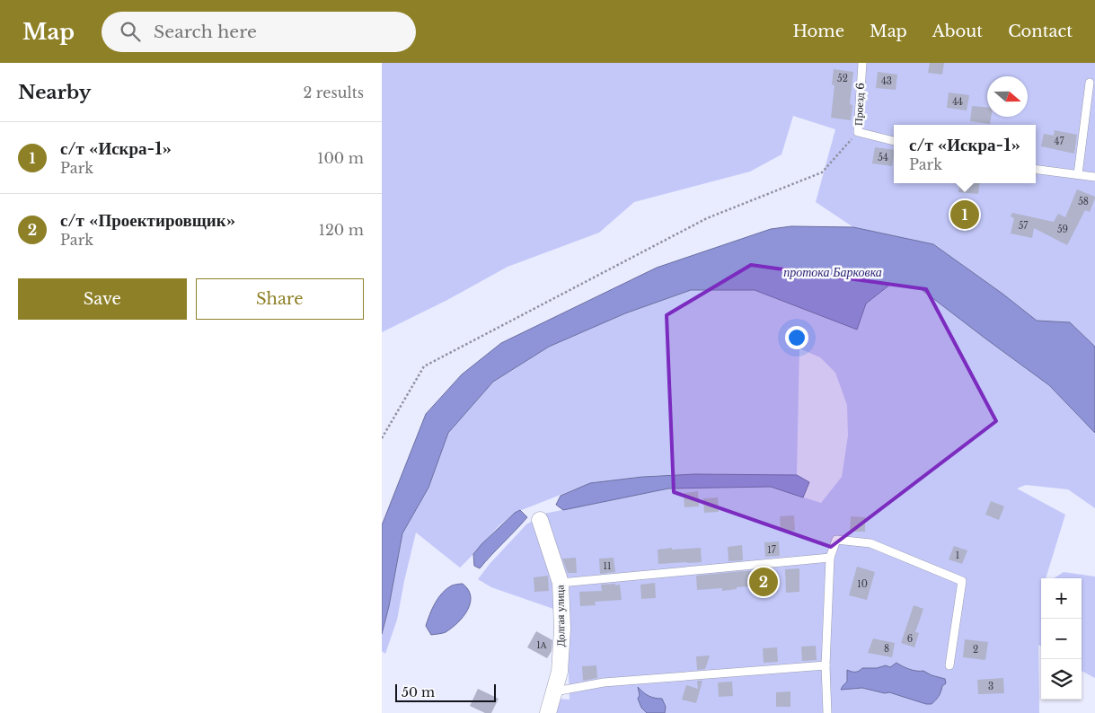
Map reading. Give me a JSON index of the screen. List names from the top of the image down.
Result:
{
  "streets": {
    "street": ["Долгая улица"],
    "lane": ["Проезд 6"]
  },
  "water": ["протока Барковка"],
  "house_numbers": [
    "52",
    "43",
    "44",
    "47",
    "54",
    "58",
    "57",
    "59",
    "17",
    "1",
    "11",
    "10",
    "6",
    "1А",
    "8",
    "2",
    "3"
  ],
  "scale_bar": "50 m",
  "north": "right",
  "page": {
    "header": "Map",
    "search": "Search here",
    "nav": [
      "Home",
      "Map",
      "About",
      "Contact"
    ],
    "heading": ["Nearby", "2 results"],
    "list": [
      {
        "mark": "1",
        "name": "с/т «Искра-1»",
        "note": "Park",
        "value": "100 m"
      },
      {
        "mark": "2",
        "name": "с/т «Проектировщик»",
        "note": "Park",
        "value": "120 m"
      }
    ],
    "popup": ["с/т «Искра-1»", "Park"],
    "pins": ["1", "2"],
    "buttons": ["Save", "Share"],
    "map_buttons": ["+", "−"],
    "scale": "50 m"
  }
}
